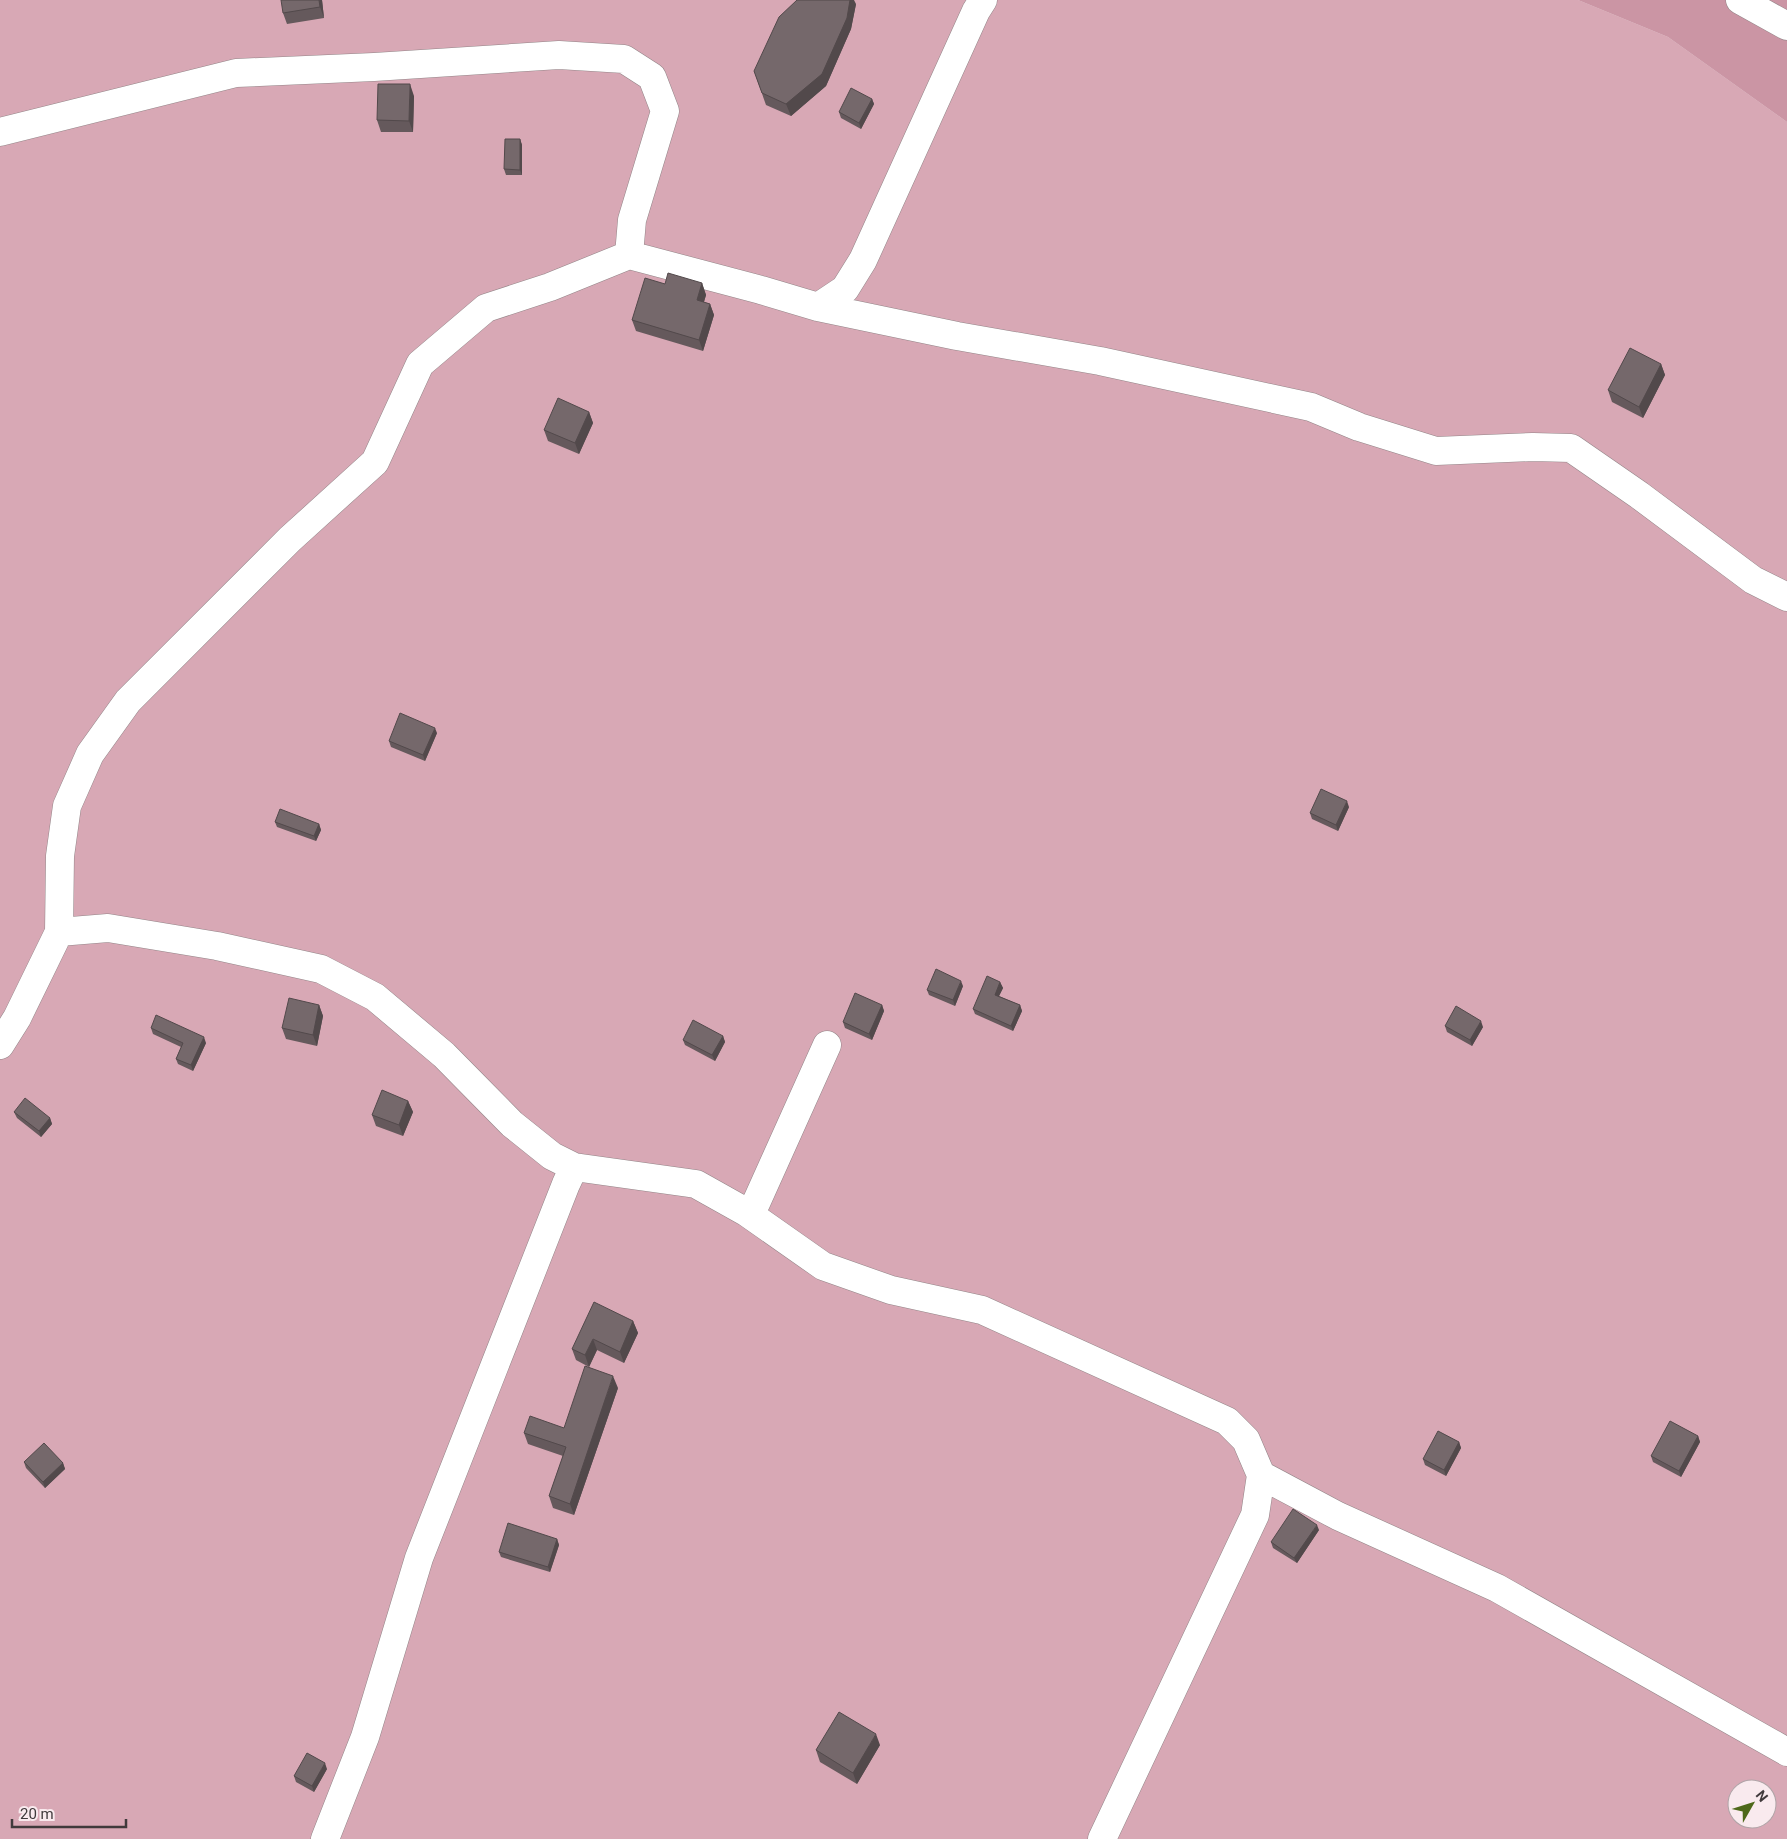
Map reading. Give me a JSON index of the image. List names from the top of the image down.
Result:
{
  "scale_bar": "20 m",
  "north": "top right"
}
